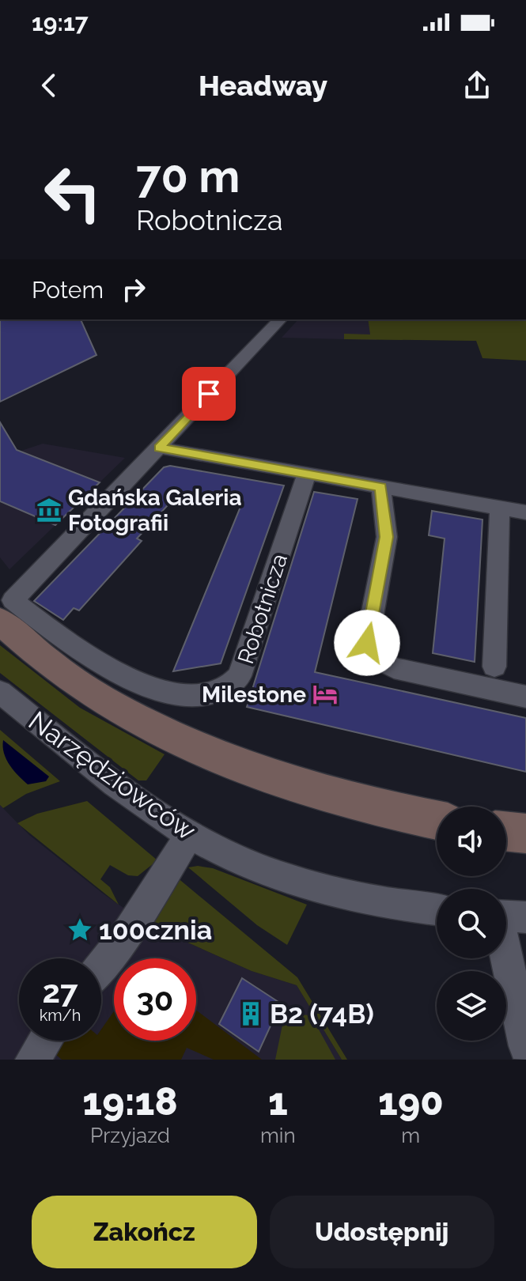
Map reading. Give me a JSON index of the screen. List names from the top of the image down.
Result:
{
  "streets": {
    "street": ["Robotnicza", "Narzędziowców"]
  },
  "places": {
    "museum": ["Gdańska Galeria Fotografii"],
    "hotel": ["Milestone"],
    "place": ["100cznia"],
    "building": ["B2 (74B)"]
  },
  "page": {
    "status": "19:17",
    "header": "Headway",
    "turn": ["70 m", "Robotnicza"],
    "then": "Potem",
    "speed": "27 km/h",
    "limit": "30",
    "eta": [
      "19:18",
      "Przyjazd",
      "1",
      "min",
      "190",
      "m"
    ],
    "buttons": ["Zakończ", "Udostępnij"]
  }
}
